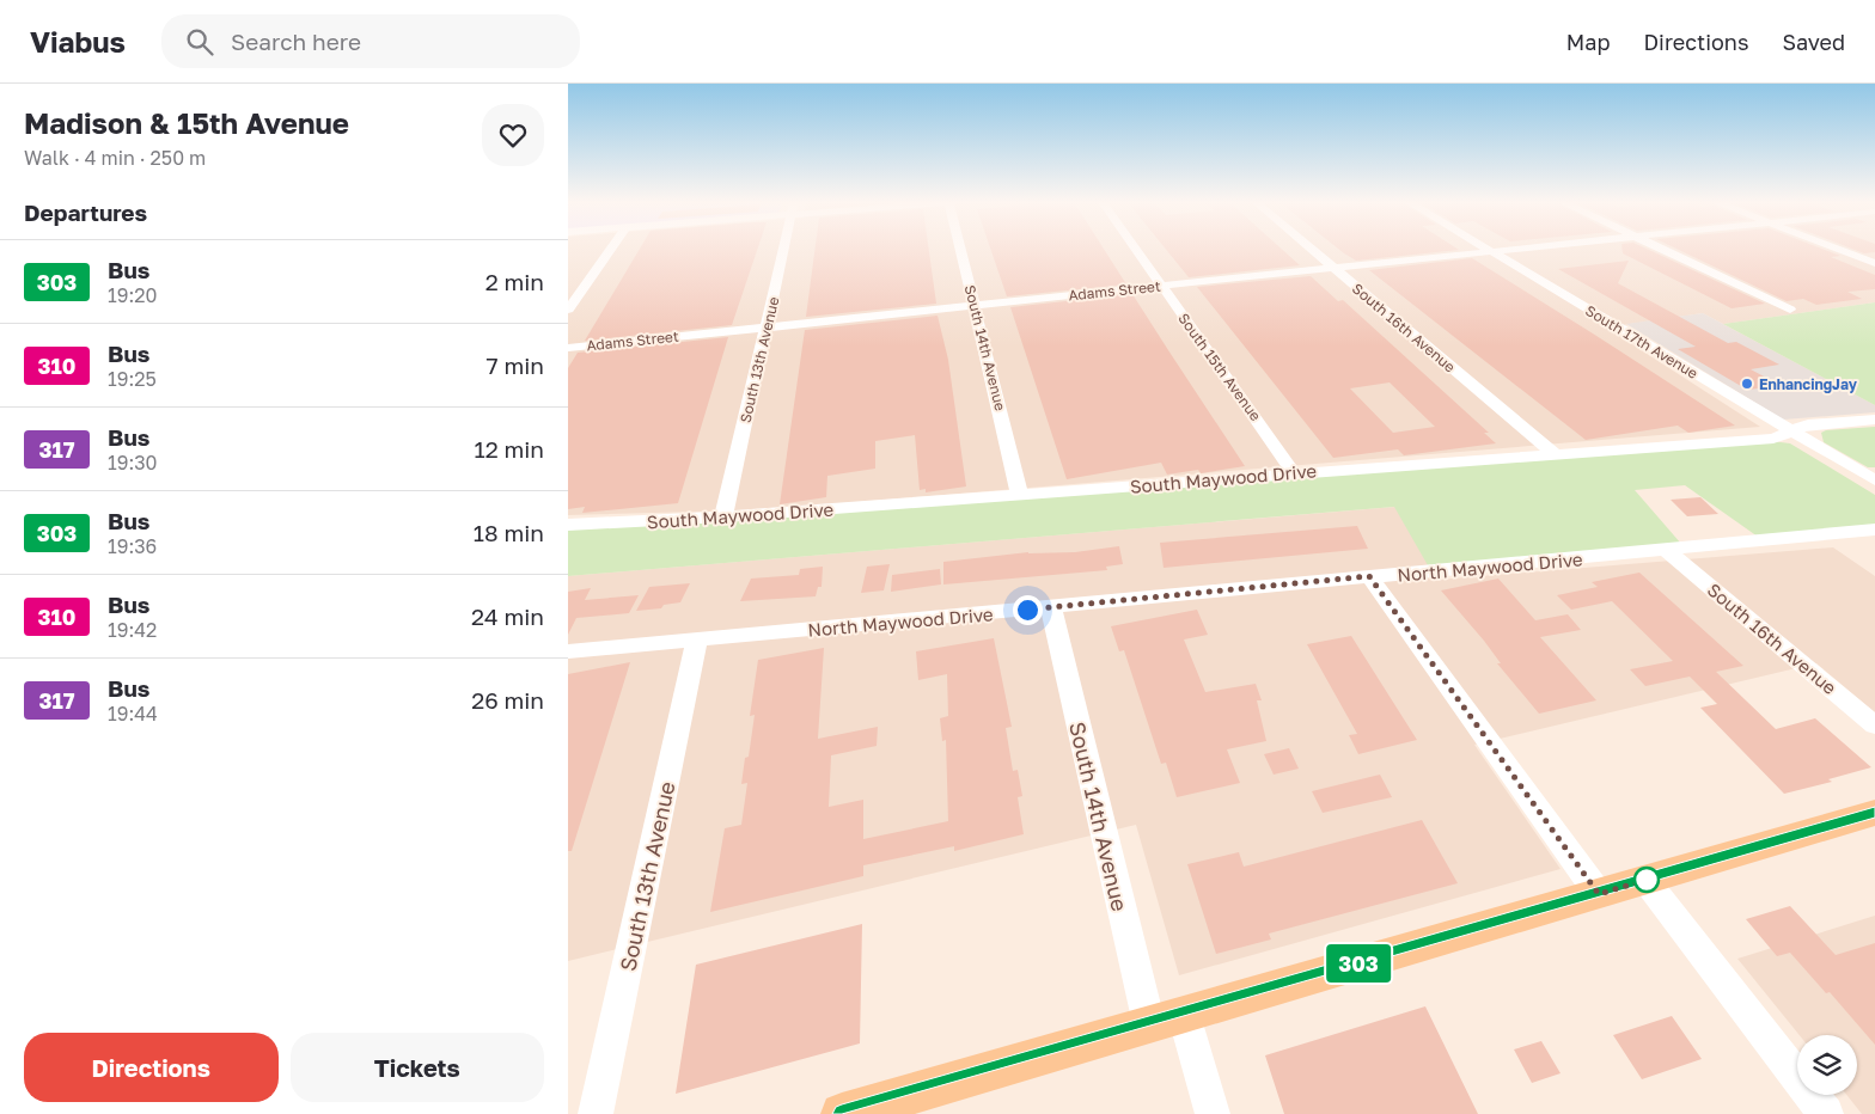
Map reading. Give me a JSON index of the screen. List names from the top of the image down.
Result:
{
  "streets": {
    "street": [
      "Adams Street",
      "South 16th Avenue",
      "South 17th Avenue",
      "South 14th Avenue",
      "South 13th Avenue",
      "South 15th Avenue",
      "South Maywood Drive",
      "North Maywood Drive"
    ]
  },
  "crossings": [
    ["Adams Street", "South 16th Avenue"],
    ["Adams Street", "South 17th Avenue"],
    ["Adams Street", "South 14th Avenue"],
    ["Adams Street", "South 13th Avenue"],
    ["Adams Street", "South 15th Avenue"],
    ["South 16th Avenue", "South Maywood Drive"],
    ["South 16th Avenue", "North Maywood Drive"],
    ["South 17th Avenue", "South Maywood Drive"],
    ["South 14th Avenue", "South Maywood Drive"],
    ["South 14th Avenue", "North Maywood Drive"],
    ["South 13th Avenue", "South Maywood Drive"],
    ["South 13th Avenue", "North Maywood Drive"],
    ["South 15th Avenue", "South Maywood Drive"]
  ],
  "places": ["EnhancingJay"],
  "lines": ["bus line 303"],
  "page": {
    "header": "Viabus",
    "search": "Search here",
    "nav": ["Map", "Directions", "Saved"],
    "heading": [
      ["Madison & 15th Avenue", "Walk · 4 min · 250 m"],
      "Departures"
    ],
    "on_map": "303",
    "list": [
      {
        "mark": "303",
        "name": "Bus",
        "note": "19:20",
        "value": "2 min"
      },
      {
        "mark": "310",
        "name": "Bus",
        "note": "19:25",
        "value": "7 min"
      },
      {
        "mark": "317",
        "name": "Bus",
        "note": "19:30",
        "value": "12 min"
      },
      {
        "mark": "303",
        "name": "Bus",
        "note": "19:36",
        "value": "18 min"
      },
      {
        "mark": "310",
        "name": "Bus",
        "note": "19:42",
        "value": "24 min"
      },
      {
        "mark": "317",
        "name": "Bus",
        "note": "19:44",
        "value": "26 min"
      }
    ],
    "buttons": ["Directions", "Tickets"]
  }
}
